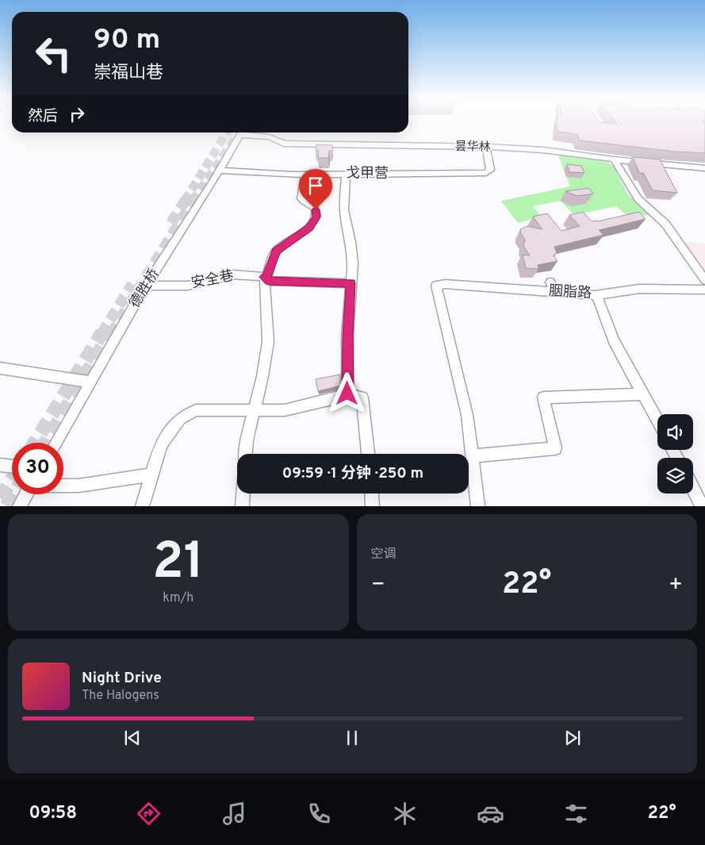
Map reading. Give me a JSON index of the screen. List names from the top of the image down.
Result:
{
  "streets": {
    "street": [
      "昙华林",
      "戈甲营",
      "安全巷",
      "德胜桥",
      "胭脂路"
    ]
  },
  "crossings": [
    ["昙华林", "戈甲营"],
    ["戈甲营", "德胜桥"],
    ["安全巷", "德胜桥"]
  ],
  "page": {
    "turn": ["90 m", "崇福山巷"],
    "then": "然后",
    "limit": "30",
    "trip": "09:59 · 1 分钟 · 250 m",
    "tile": [
      ["21", "km/h"],
      "空调"
    ],
    "heat": ["−", "22°", "+"],
    "song": ["Night Drive", "The Halogens"],
    "tabs": ["09:58", "22°"]
  }
}
